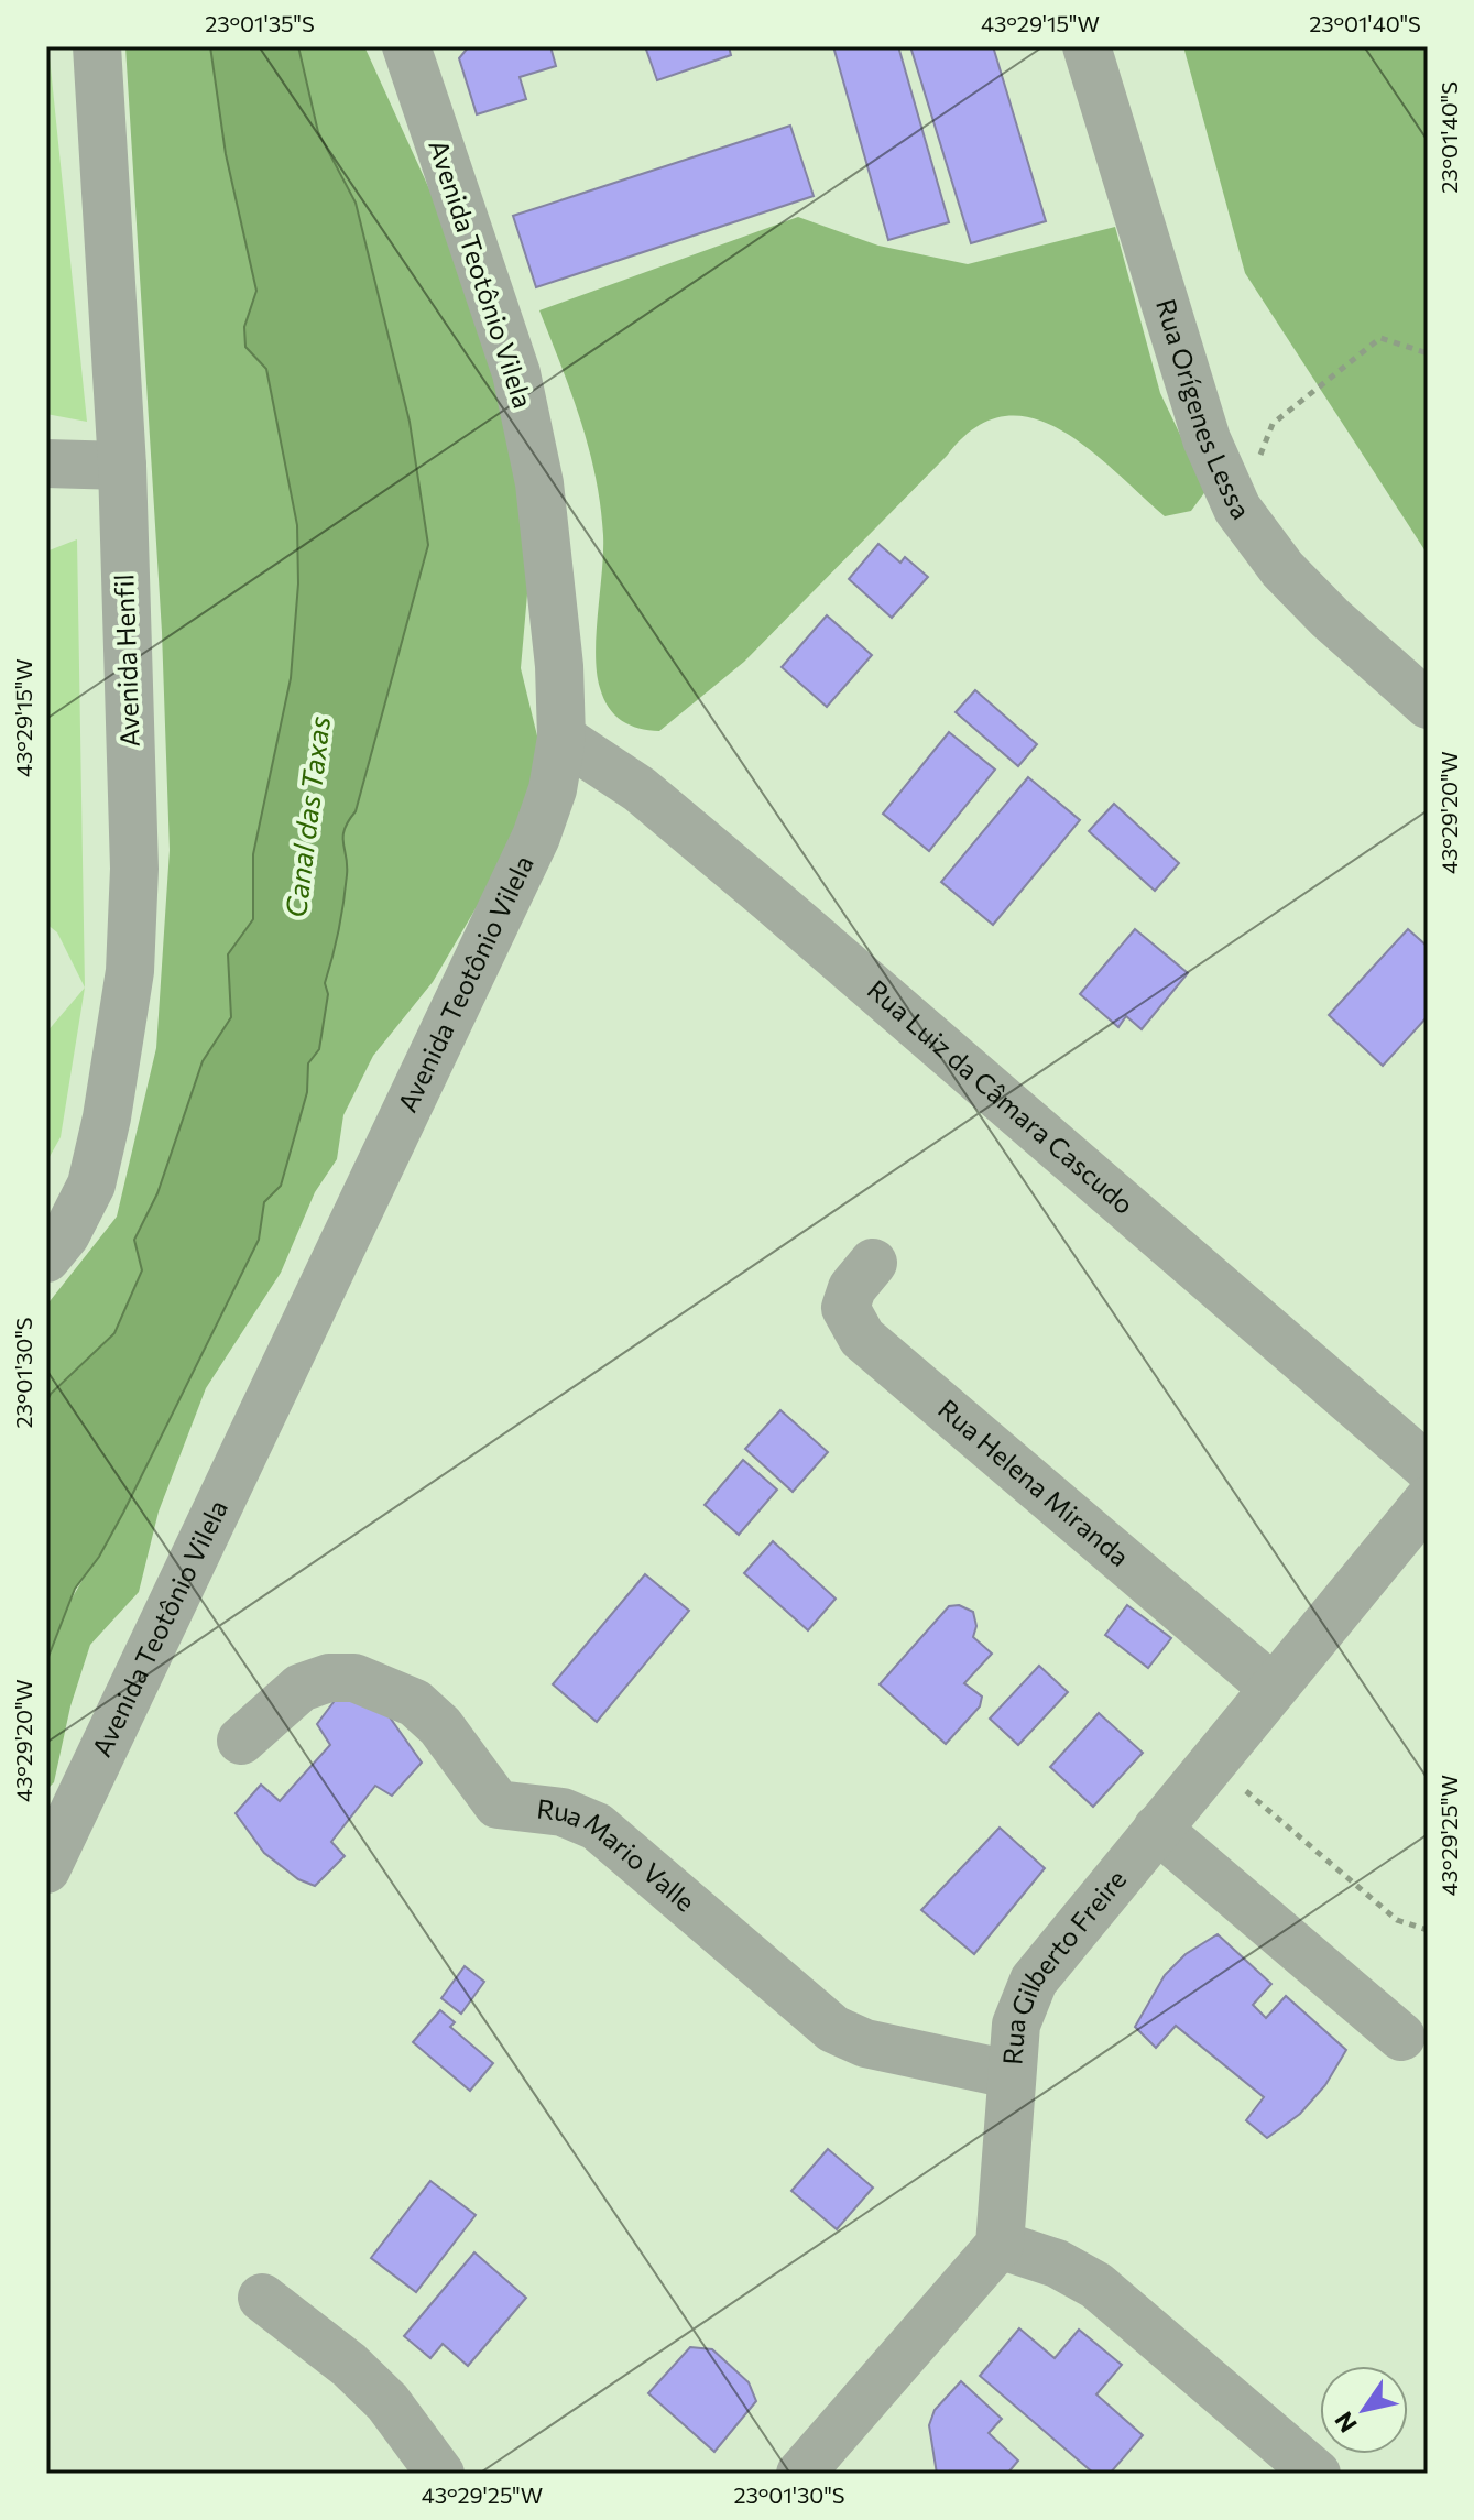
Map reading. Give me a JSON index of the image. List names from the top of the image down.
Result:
{
  "streets": {
    "street": [
      "Avenida Teotônio Vilela",
      "Rua Orígenes Lessa",
      "Avenida Henfil",
      "Rua Luiz da Câmara Cascudo",
      "Rua Helena Miranda",
      "Rua Mario Valle",
      "Rua Gilberto Freire"
    ]
  },
  "crossings": [
    ["Avenida Teotônio Vilela", "Rua Luiz da Câmara Cascudo"],
    ["Rua Helena Miranda", "Rua Gilberto Freire"],
    ["Rua Mario Valle", "Rua Gilberto Freire"]
  ],
  "water": ["Canal das Taxas"],
  "north": "bottom left",
  "coordinates": [
    "23°01'35\"S",
    "43°29'15\"W",
    "23°01'40\"S",
    "43°29'20\"W",
    "23°01'30\"S",
    "43°29'25\"W"
  ]
}
